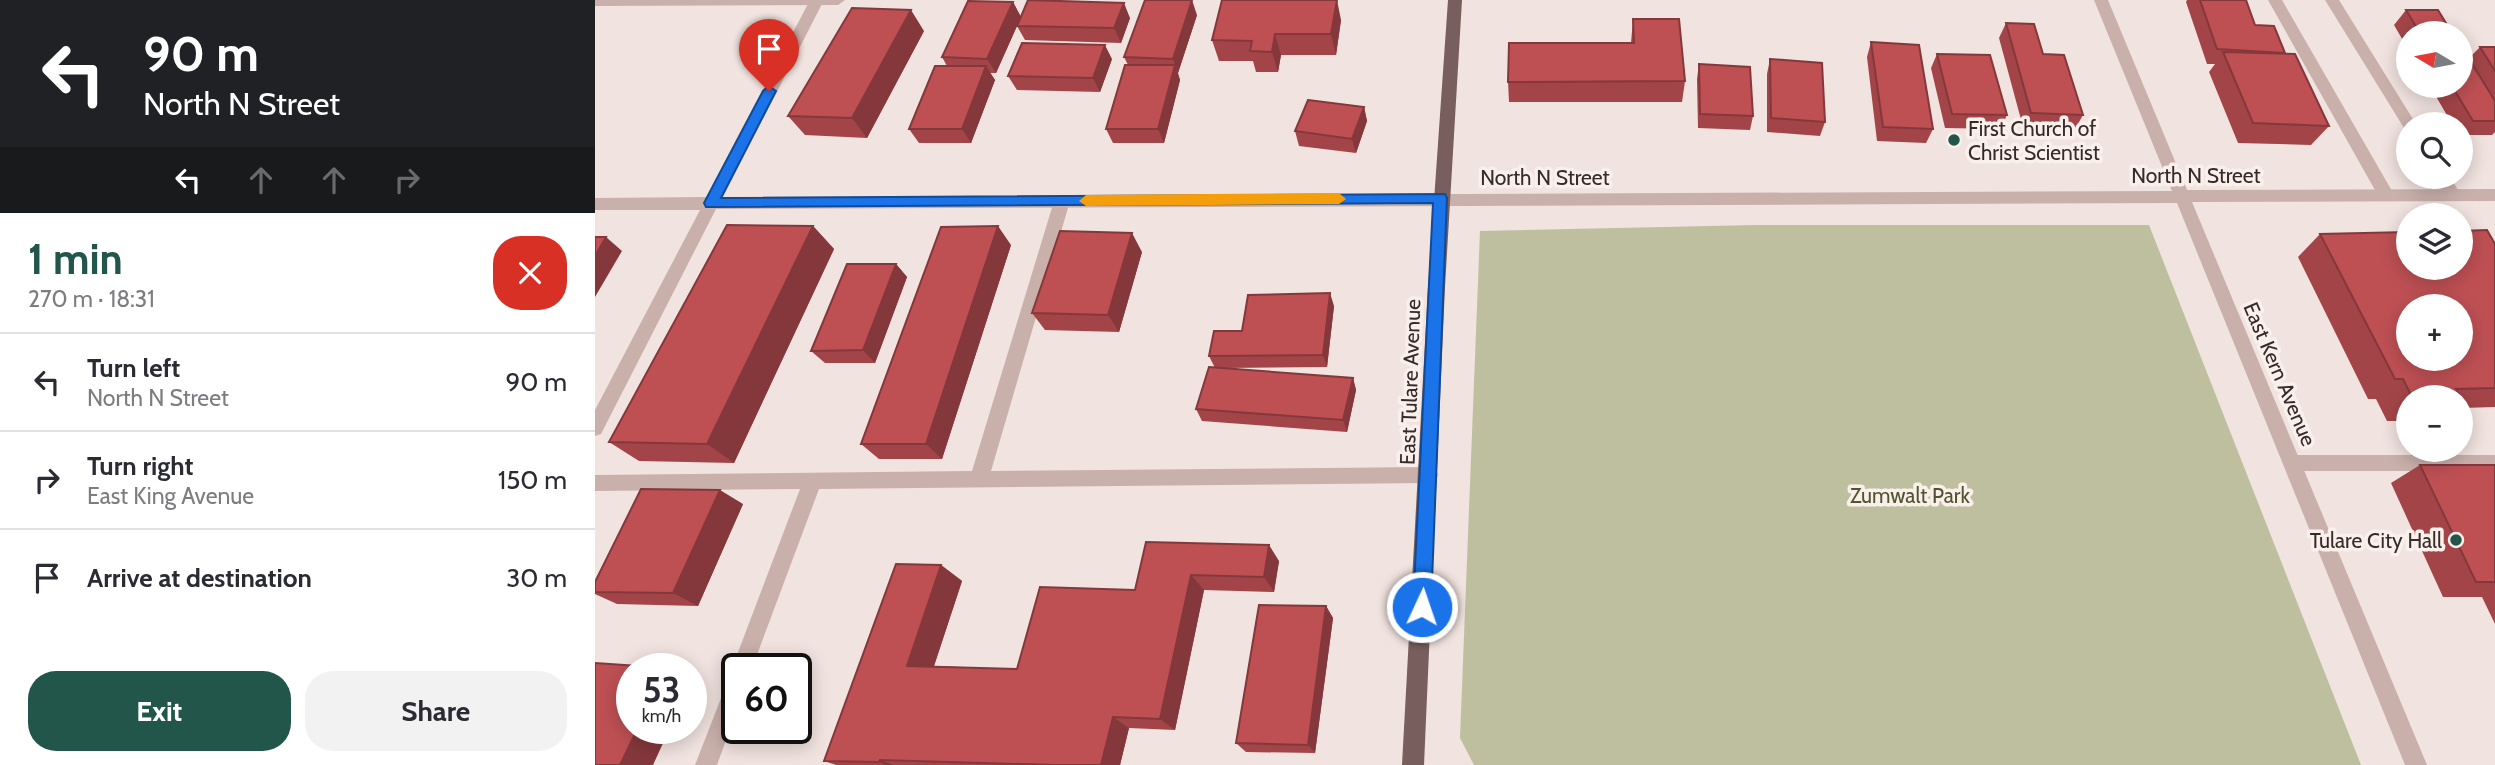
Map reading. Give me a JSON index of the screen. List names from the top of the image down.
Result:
{
  "streets": {
    "main road": ["East Tulare Avenue"],
    "street": ["North N Street", "East Kern Avenue"]
  },
  "crossings": [
    ["North N Street", "East Kern Avenue"],
    ["North N Street", "East Tulare Avenue"]
  ],
  "parks": ["Zumwalt Park"],
  "places": ["First Church of Christ Scientist", "Tulare City Hall"],
  "north": "left",
  "page": {
    "turn": ["90 m", "North N Street"],
    "map_buttons": ["+", "−"],
    "heading": ["1 min", "270 m · 18:31"],
    "list": [
      {
        "name": "Turn left",
        "note": "North N Street",
        "value": "90 m"
      },
      {
        "name": "Turn right",
        "note": "East King Avenue",
        "value": "150 m"
      },
      {
        "name": "Arrive at destination",
        "value": "30 m"
      }
    ],
    "speed": "53 km/h",
    "limit": "60",
    "buttons": ["Exit", "Share"]
  }
}
